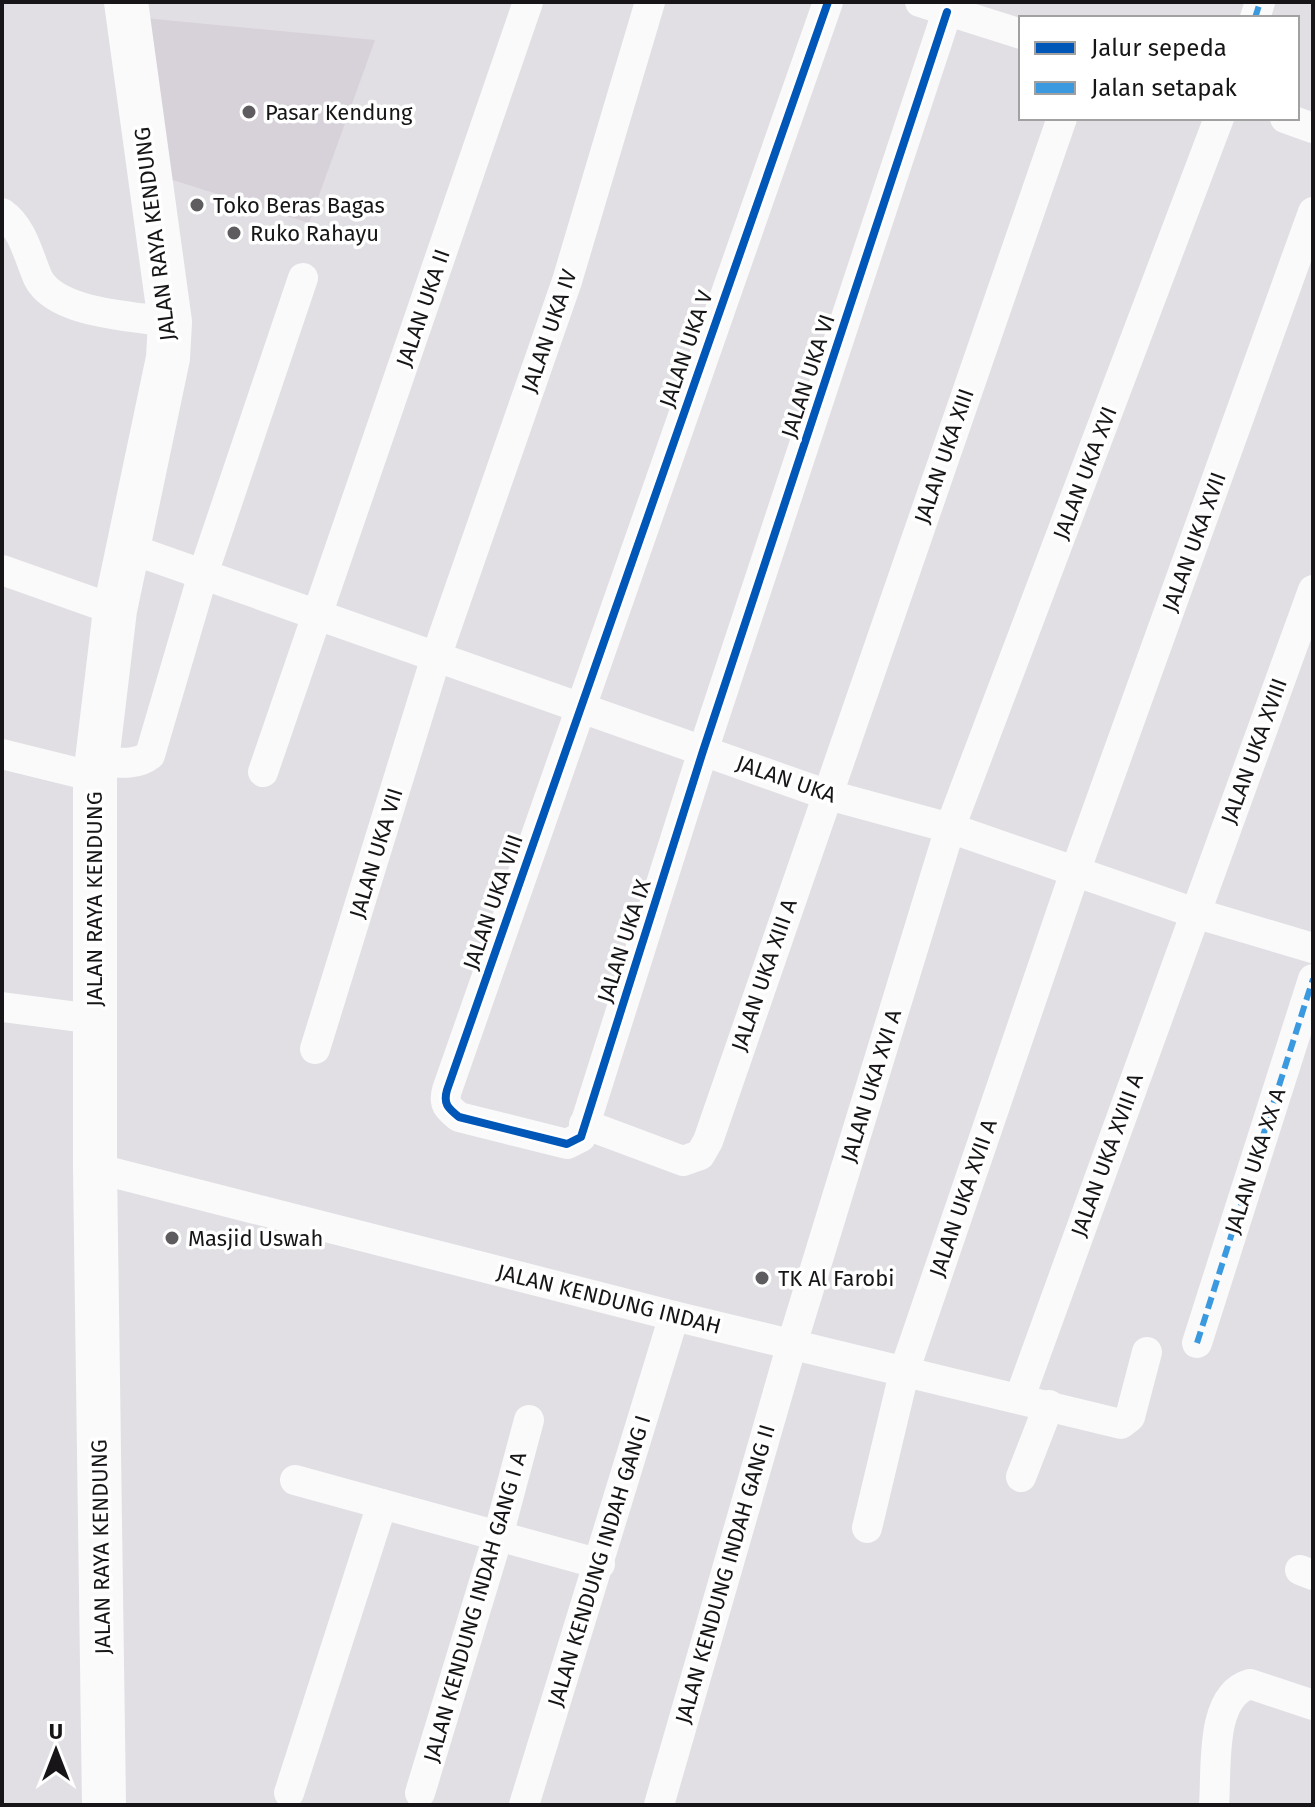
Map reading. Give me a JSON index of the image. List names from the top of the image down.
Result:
{
  "streets": {
    "main road": ["JALAN RAYA KENDUNG"],
    "street": [
      "JALAN UKA II",
      "JALAN UKA IV",
      "JALAN UKA V",
      "JALAN UKA VI",
      "JALAN UKA XIII",
      "JALAN UKA XVI",
      "JALAN UKA XVII",
      "JALAN UKA XVIII",
      "JALAN UKA",
      "JALAN UKA VII",
      "JALAN UKA VIII",
      "JALAN UKA IX",
      "JALAN UKA XIII A",
      "JALAN UKA XVI A",
      "JALAN UKA XVIII A",
      "JALAN UKA XX A",
      "JALAN UKA XVII A",
      "JALAN KENDUNG INDAH",
      "JALAN KENDUNG INDAH GANG I",
      "JALAN KENDUNG INDAH GANG II",
      "JALAN KENDUNG INDAH GANG I A"
    ]
  },
  "crossings": [
    ["JALAN RAYA KENDUNG", "JALAN UKA"],
    ["JALAN RAYA KENDUNG", "JALAN KENDUNG INDAH"],
    ["JALAN UKA II", "JALAN UKA"],
    ["JALAN UKA IV", "JALAN UKA"],
    ["JALAN UKA IV", "JALAN UKA VII"],
    ["JALAN UKA V", "JALAN UKA"],
    ["JALAN UKA V", "JALAN UKA VIII"],
    ["JALAN UKA VI", "JALAN UKA"],
    ["JALAN UKA VI", "JALAN UKA IX"],
    ["JALAN UKA XIII", "JALAN UKA"],
    ["JALAN UKA XIII", "JALAN UKA XIII A"],
    ["JALAN UKA XVI", "JALAN UKA"],
    ["JALAN UKA XVI", "JALAN UKA XVI A"],
    ["JALAN UKA XVII", "JALAN UKA"],
    ["JALAN UKA XVII", "JALAN UKA XVII A"],
    ["JALAN UKA XVIII", "JALAN UKA"],
    ["JALAN UKA XVIII", "JALAN UKA XVIII A"],
    ["JALAN UKA", "JALAN UKA VII"],
    ["JALAN UKA", "JALAN UKA VIII"],
    ["JALAN UKA", "JALAN UKA IX"],
    ["JALAN UKA", "JALAN UKA XIII A"],
    ["JALAN UKA", "JALAN UKA XVI A"],
    ["JALAN UKA", "JALAN UKA XVIII A"],
    ["JALAN UKA", "JALAN UKA XVII A"],
    ["JALAN UKA VIII", "JALAN UKA IX"],
    ["JALAN UKA VIII", "JALAN UKA XIII A"],
    ["JALAN UKA IX", "JALAN UKA XIII A"],
    ["JALAN UKA XVI A", "JALAN KENDUNG INDAH"],
    ["JALAN UKA XVI A", "JALAN KENDUNG INDAH GANG II"],
    ["JALAN UKA XVIII A", "JALAN KENDUNG INDAH"],
    ["JALAN UKA XVII A", "JALAN KENDUNG INDAH"],
    ["JALAN KENDUNG INDAH", "JALAN KENDUNG INDAH GANG I"],
    ["JALAN KENDUNG INDAH", "JALAN KENDUNG INDAH GANG II"]
  ],
  "places": [
    "Pasar Kendung",
    "Toko Beras Bagas",
    "Ruko Rahayu",
    "Masjid Uswah",
    "TK Al Farobi"
  ],
  "legend": ["Jalur sepeda", "Jalan setapak"],
  "north": "top"
}
